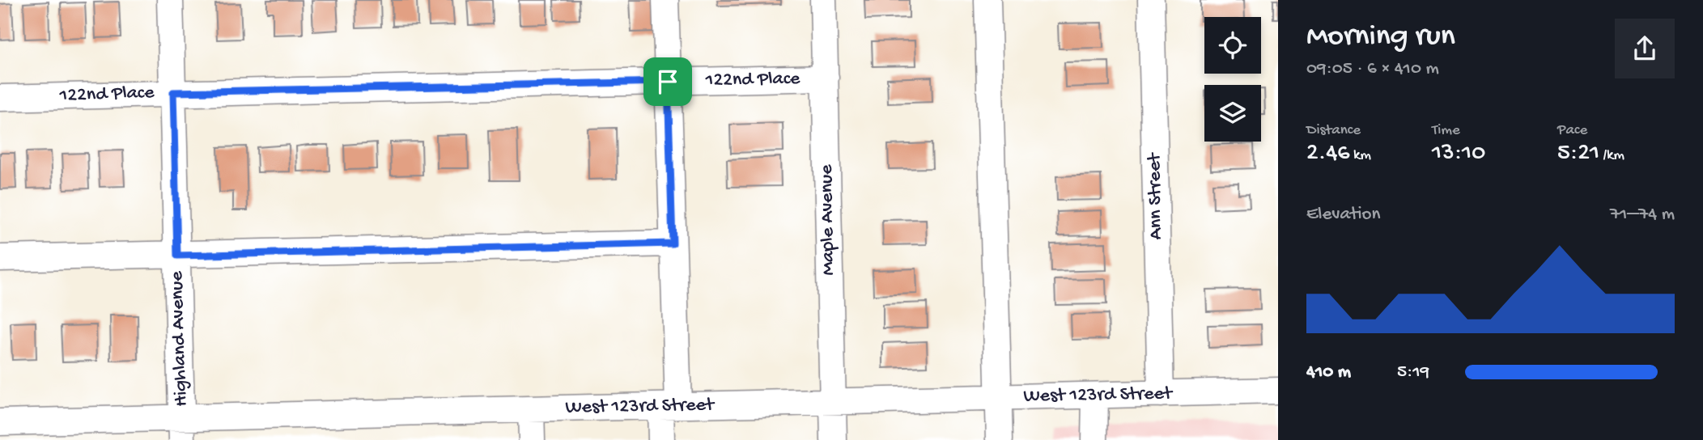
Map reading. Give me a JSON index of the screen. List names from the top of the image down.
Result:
{
  "streets": {
    "street": [
      "122nd Place",
      "Ann Street",
      "Maple Avenue",
      "Highland Avenue",
      "West 123rd Street"
    ]
  },
  "crossings": [
    ["122nd Place", "Maple Avenue"],
    ["122nd Place", "Highland Avenue"],
    ["Ann Street", "West 123rd Street"],
    ["Maple Avenue", "West 123rd Street"],
    ["Highland Avenue", "West 123rd Street"]
  ],
  "page": {
    "heading": ["Morning run", "09:05 · 6 × 410 m"],
    "stats": [
      ["Distance", "2.46 km"],
      ["Time", "13:10"],
      ["Pace", "5:21 /km"]
    ],
    "chart": ["Elevation", "71–74 m"],
    "list": [
      {
        "name": "410 m",
        "note": "5:19"
      }
    ]
  }
}
